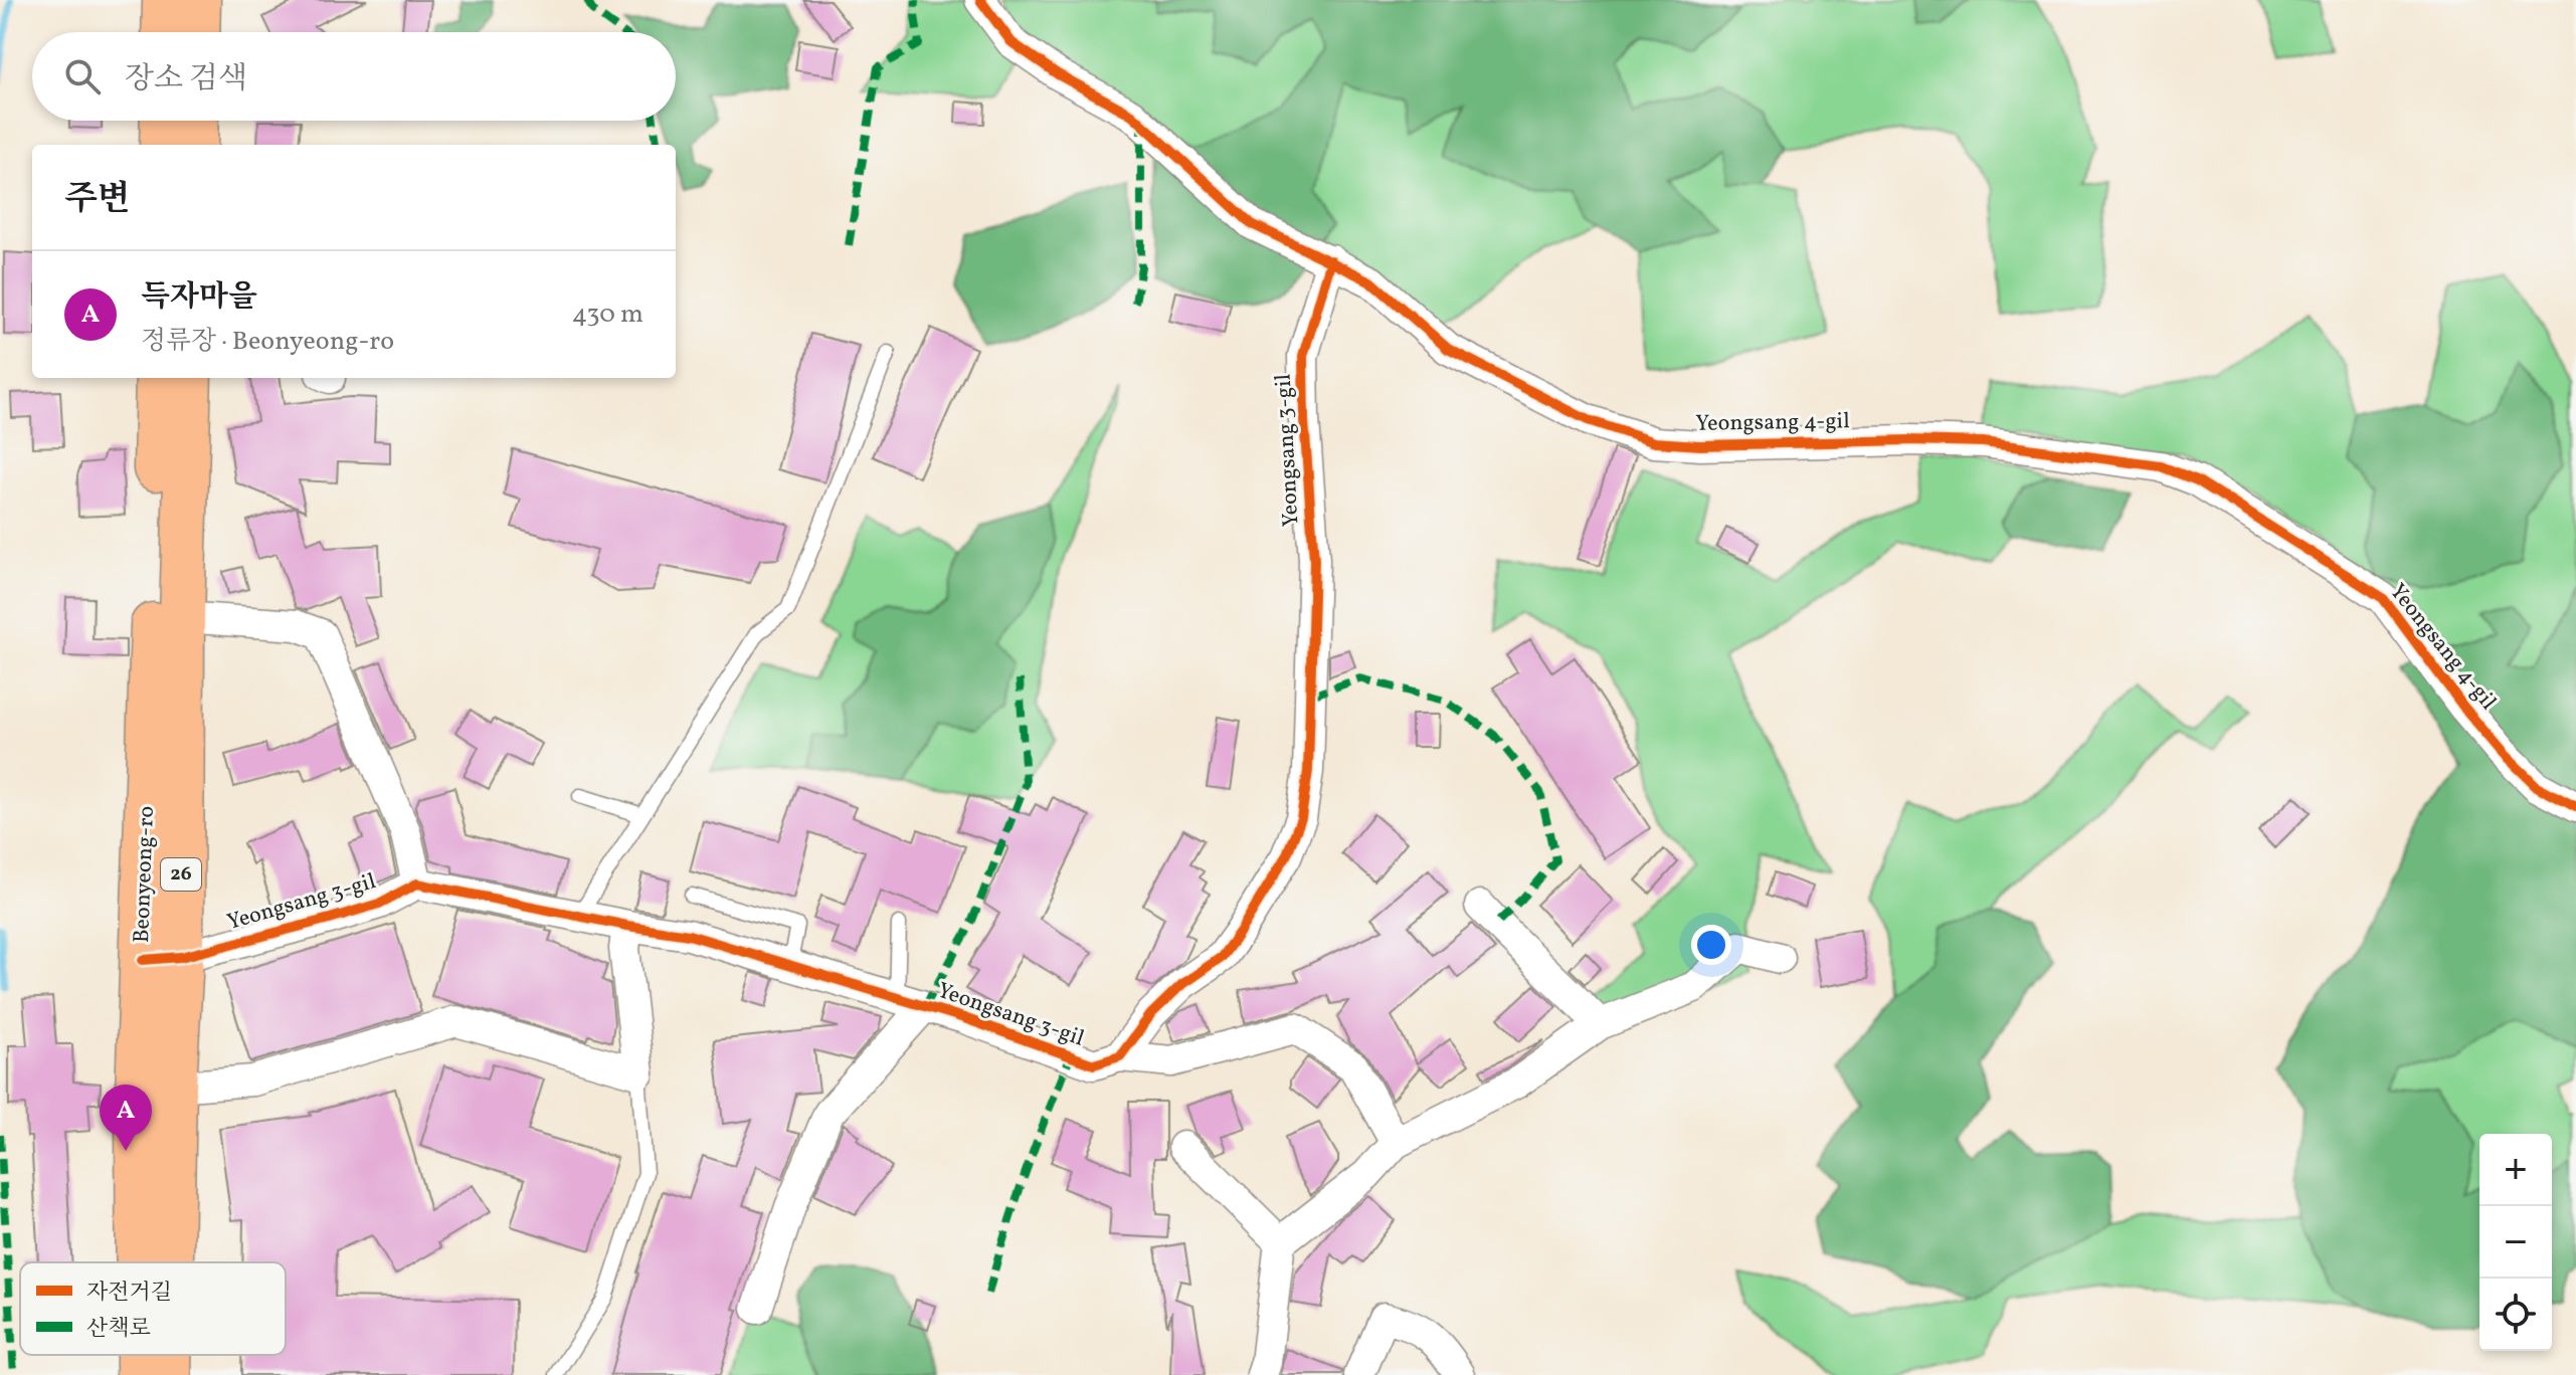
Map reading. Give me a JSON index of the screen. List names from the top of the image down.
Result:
{
  "streets": {
    "main road": ["Beonyeong-ro", "26"],
    "street": ["Yeongsang 4-gil", "Yeongsang 3-gil"]
  },
  "crossings": [
    ["Yeongsang 4-gil", "Yeongsang 3-gil"],
    ["Yeongsang 3-gil", "Beonyeong-ro"]
  ],
  "legend": ["자전거길", "산책로"],
  "page": {
    "search": "장소 검색",
    "heading": "주변",
    "list": [
      {
        "mark": "A",
        "name": "득자마을",
        "note": "정류장 · Beonyeong-ro",
        "value": "430 m"
      }
    ],
    "pins": "A",
    "map_buttons": ["+", "−"]
  }
}
